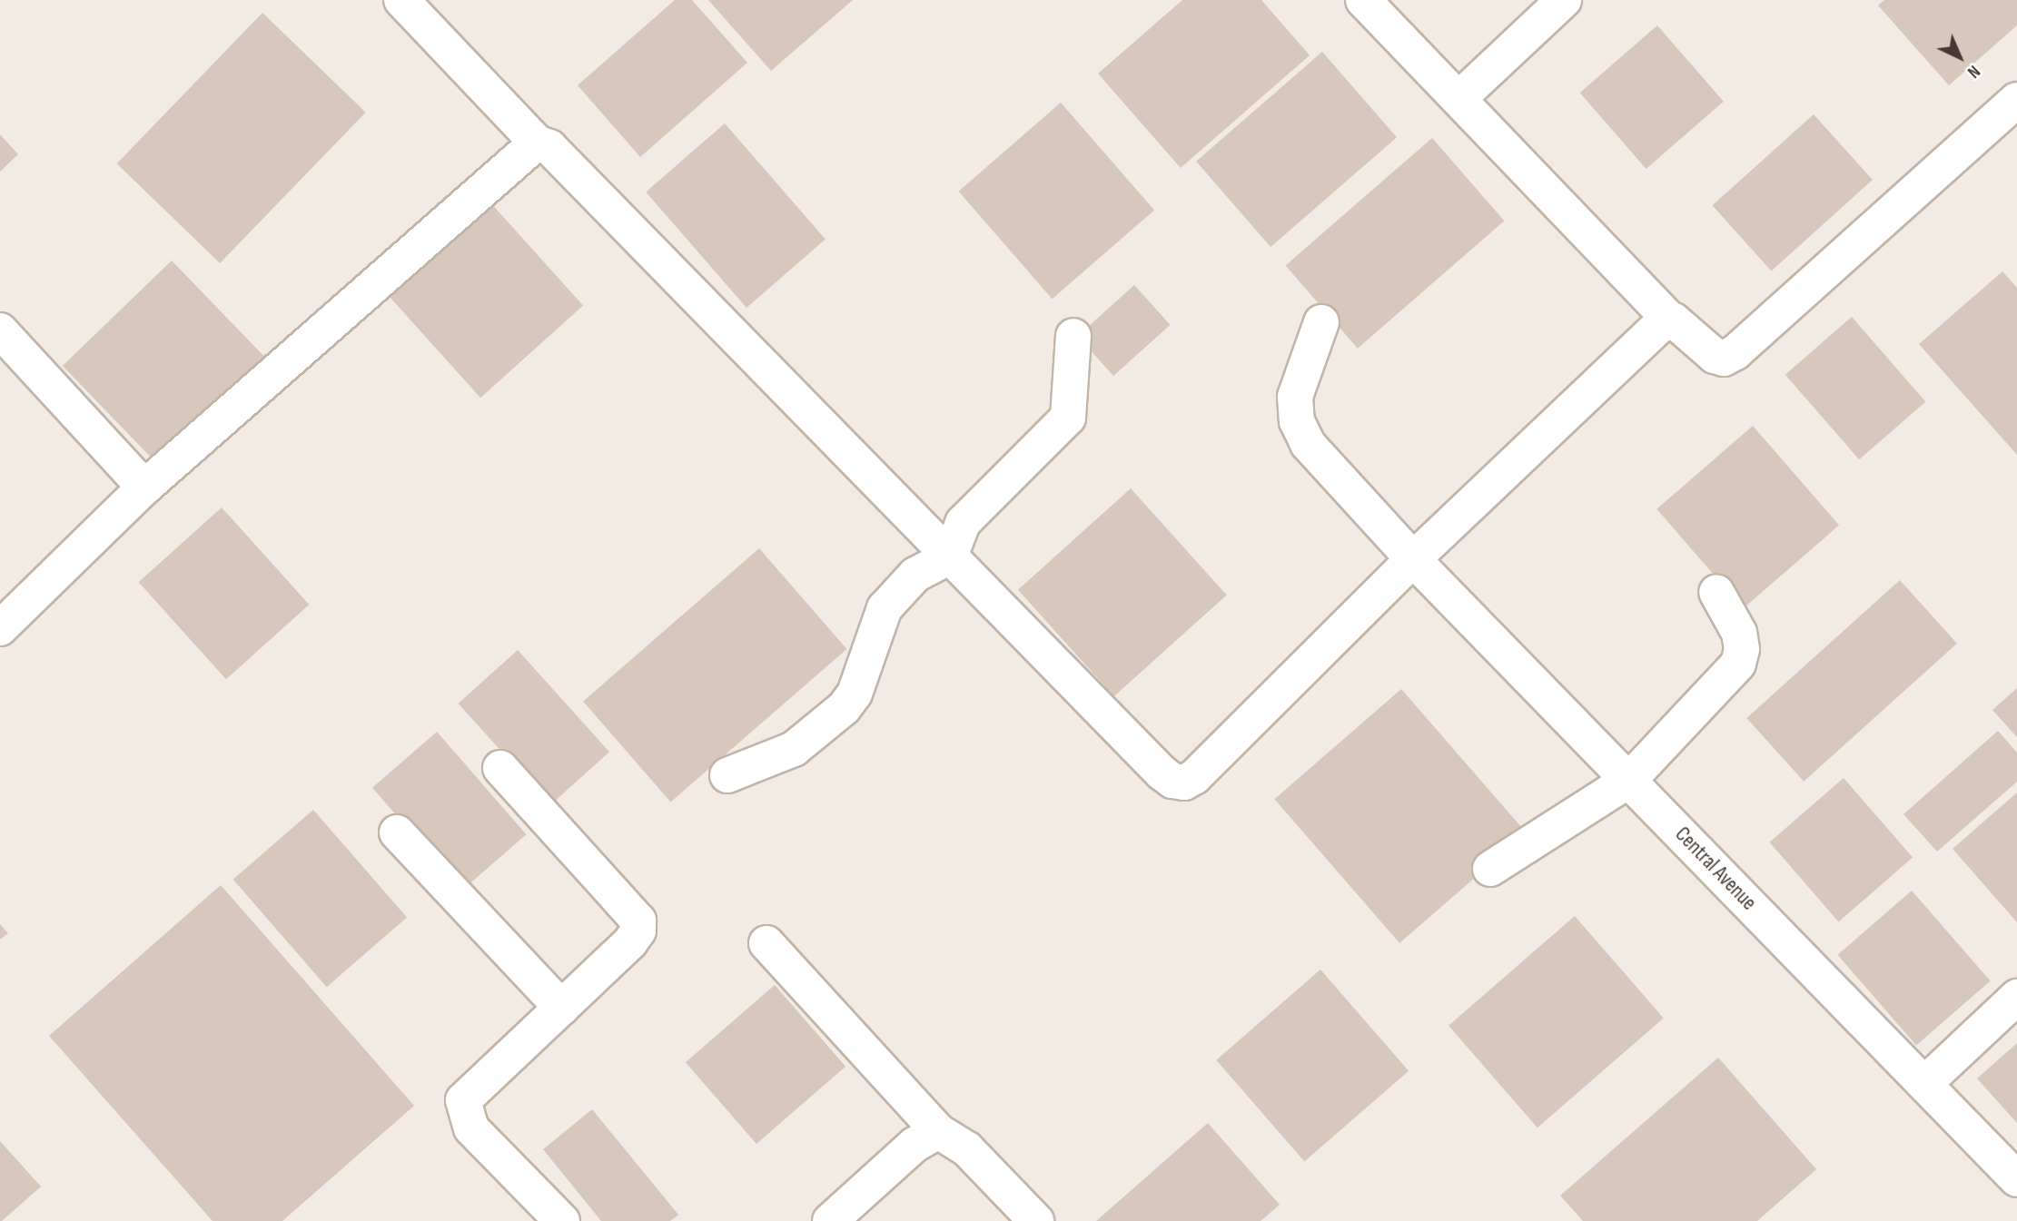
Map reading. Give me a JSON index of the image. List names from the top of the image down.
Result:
{
  "streets": {
    "street": ["Central Avenue"]
  },
  "north": "bottom right"
}
